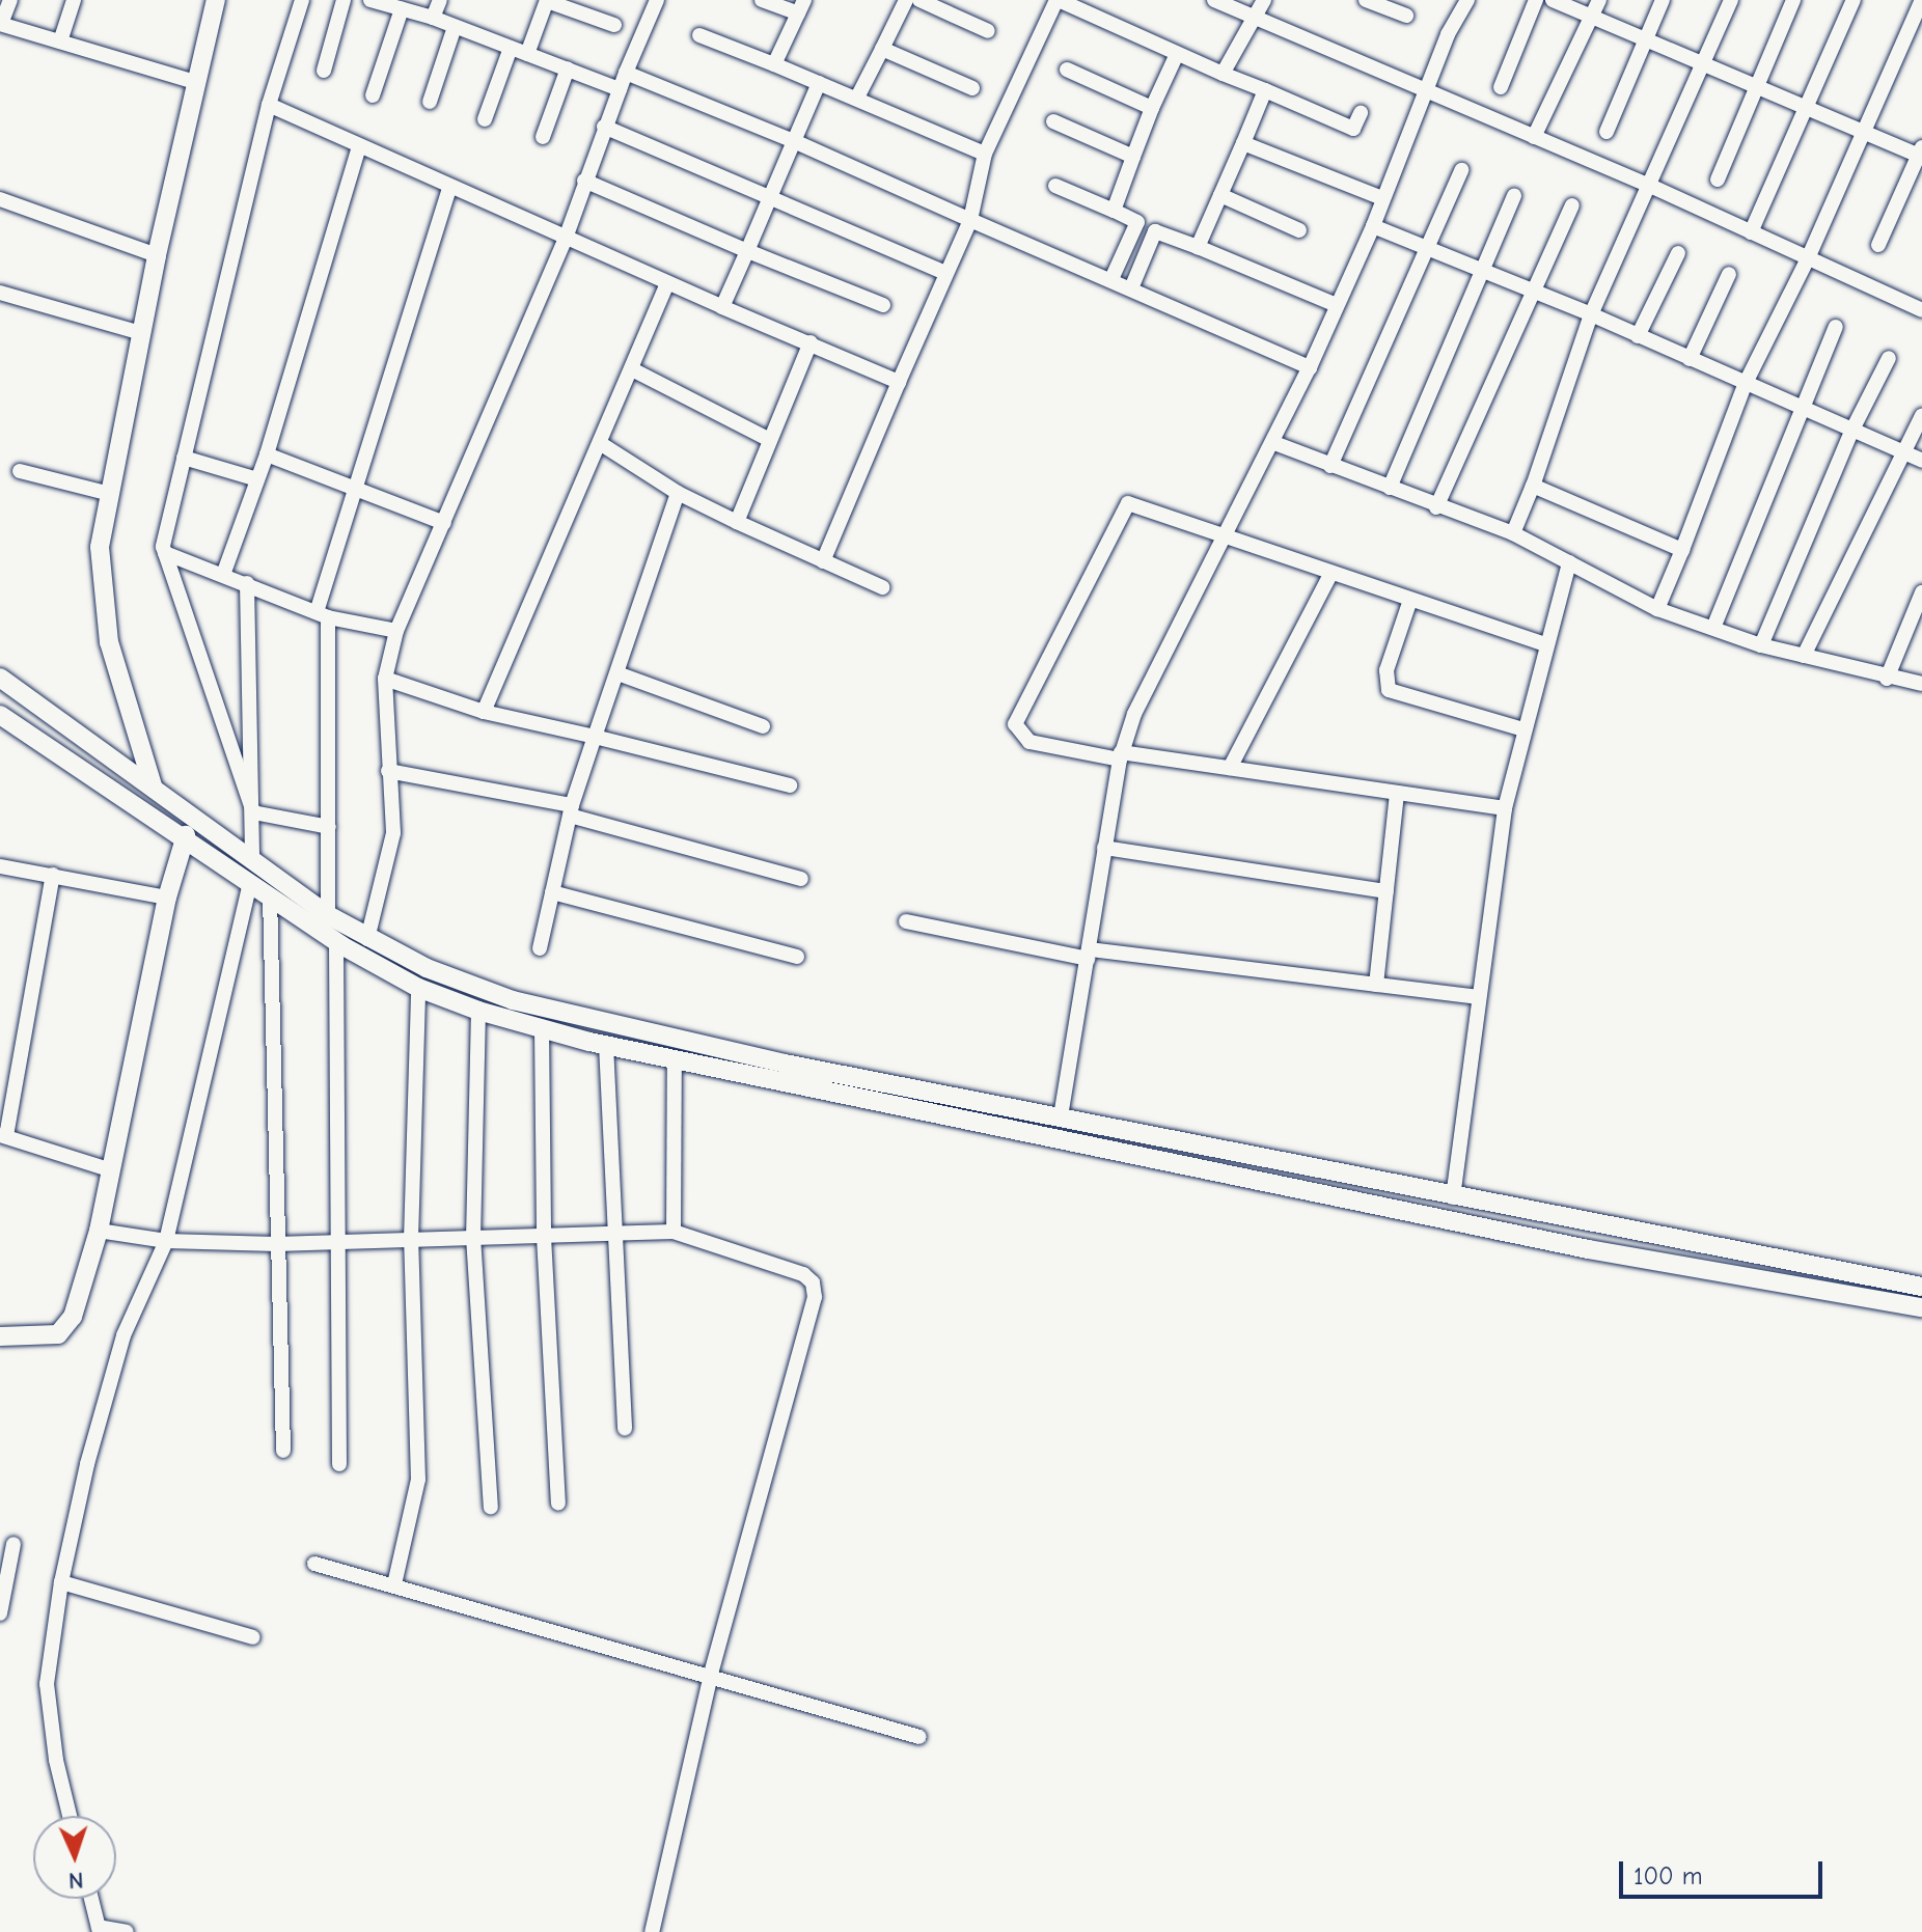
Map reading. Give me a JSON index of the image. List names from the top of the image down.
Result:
{
  "scale_bar": "100 m",
  "north": "bottom"
}
